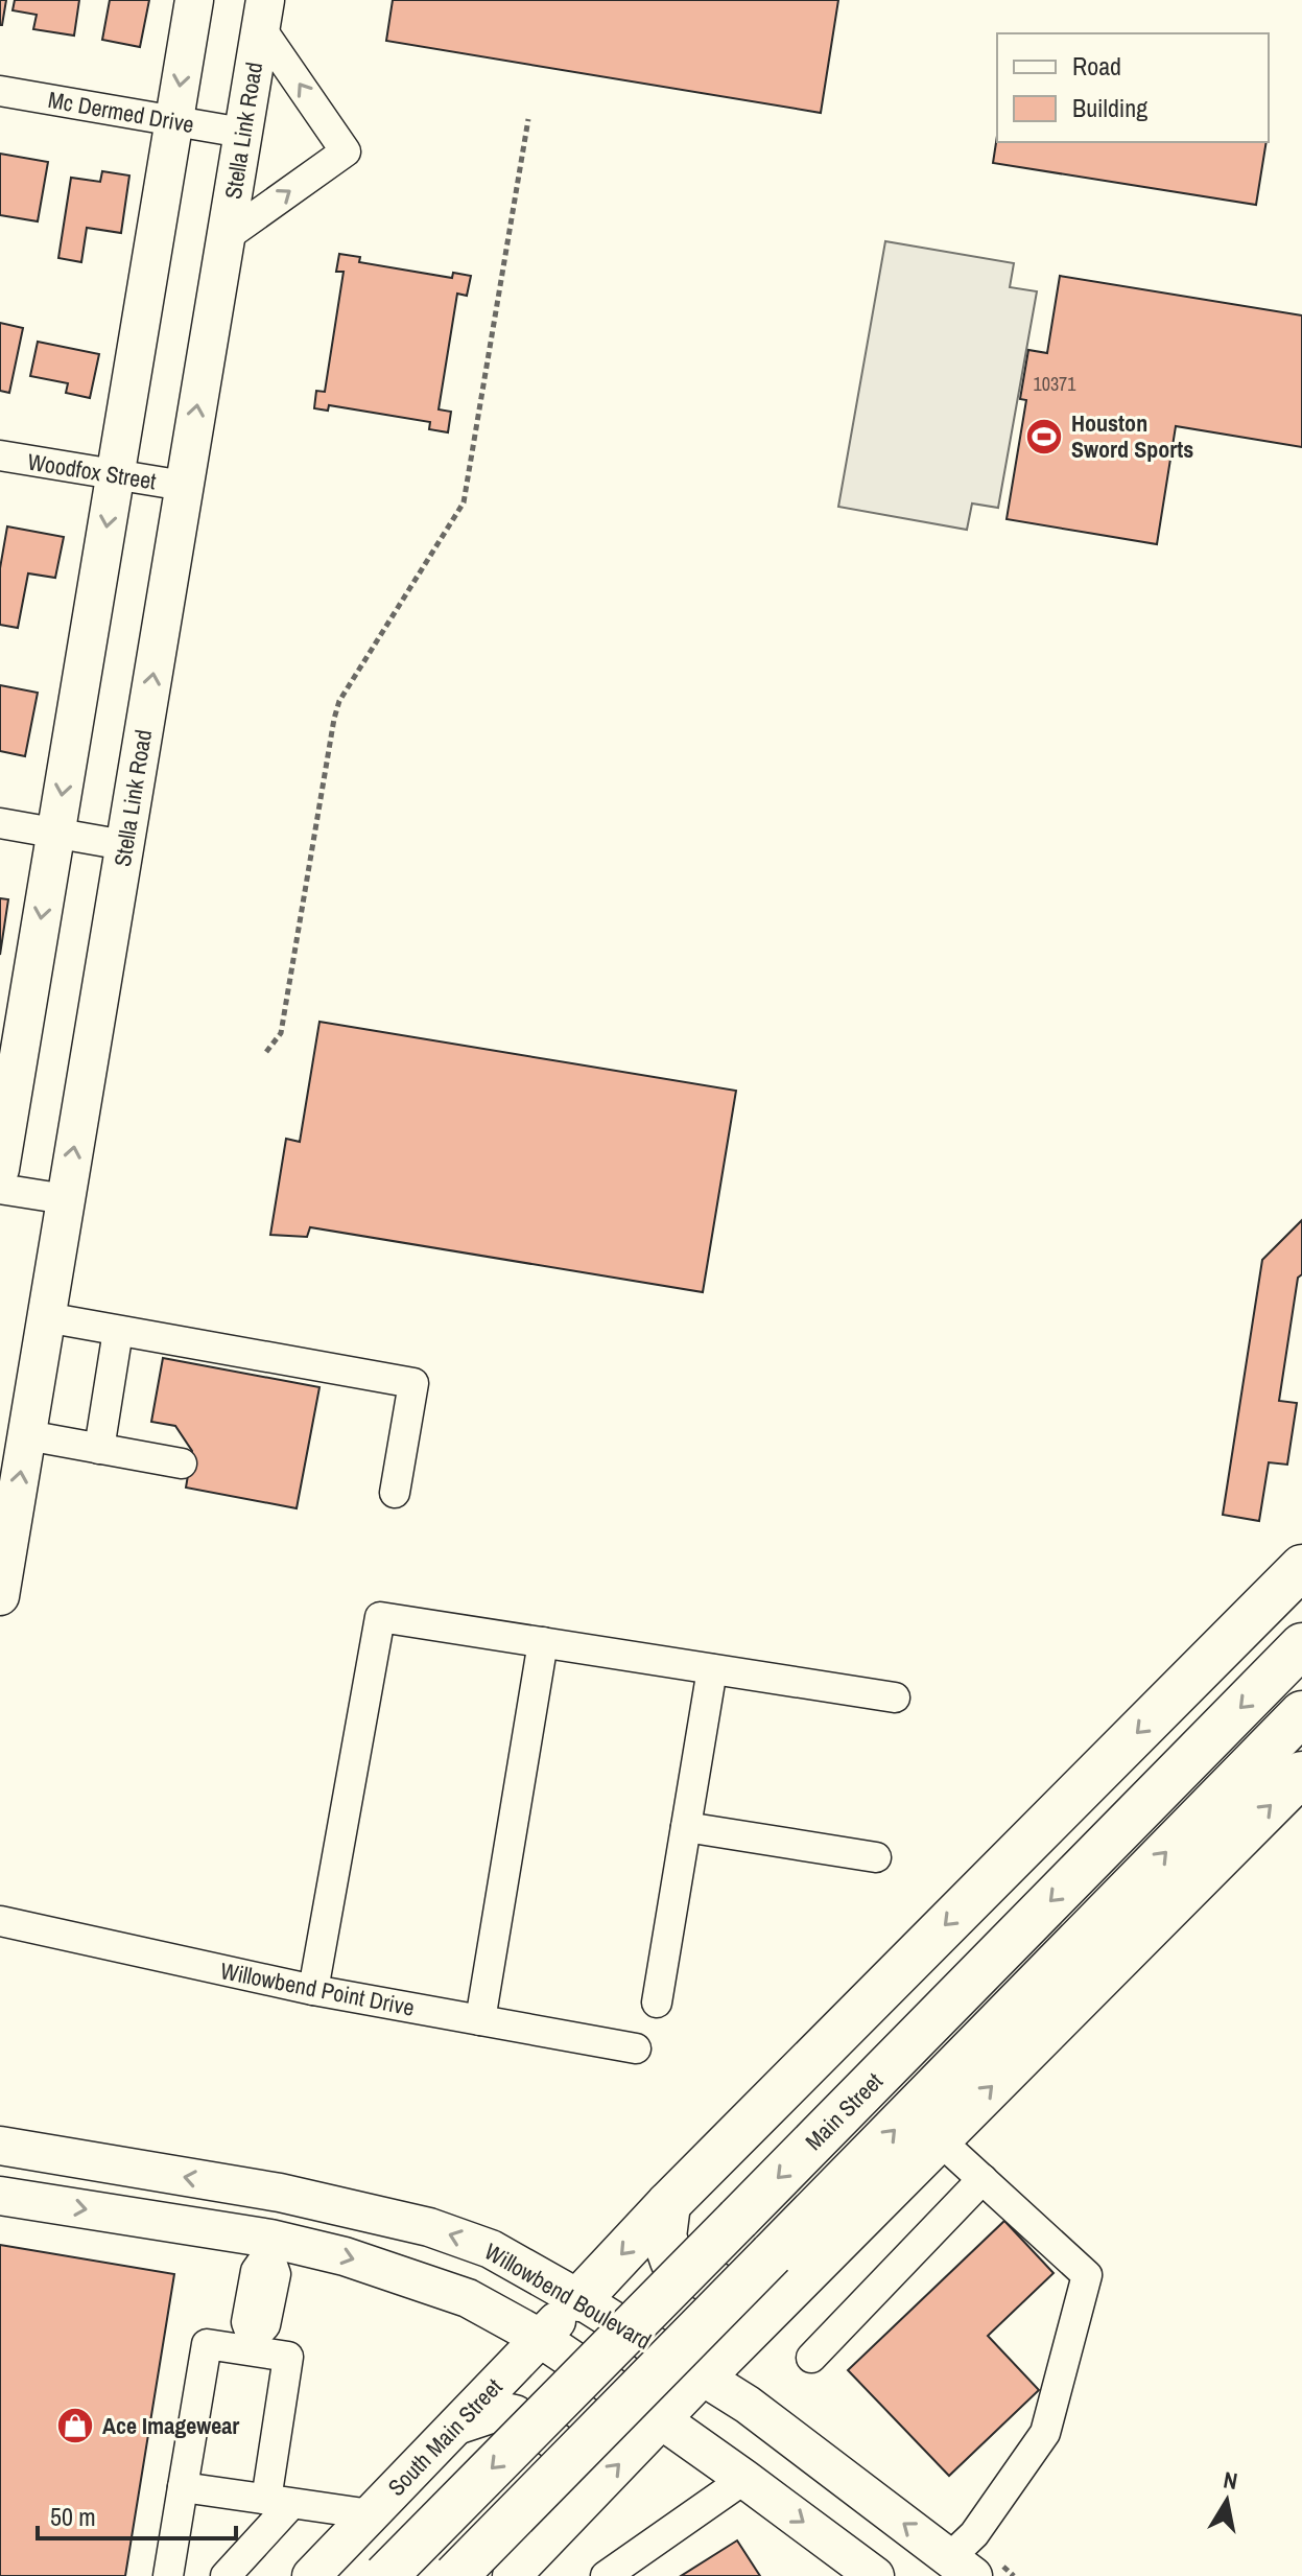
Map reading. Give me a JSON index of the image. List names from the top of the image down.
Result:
{
  "streets": {
    "highway": ["Main Street"],
    "main road": ["Stella Link Road", "Willowbend Boulevard", "South Main Street"],
    "street": ["Mc Dermed Drive", "Woodfox Street", "Willowbend Point Drive"]
  },
  "crossings": [
    ["Mc Dermed Drive", "Stella Link Road"],
    ["Stella Link Road", "Woodfox Street"],
    ["Willowbend Boulevard", "South Main Street"]
  ],
  "places": {
    "sports": ["Houston Sword Sports"],
    "shop": ["Ace Imagewear"]
  },
  "house_numbers": ["10371"],
  "legend": ["Road", "Building"],
  "scale_bar": "50 m",
  "north": "top"
}
